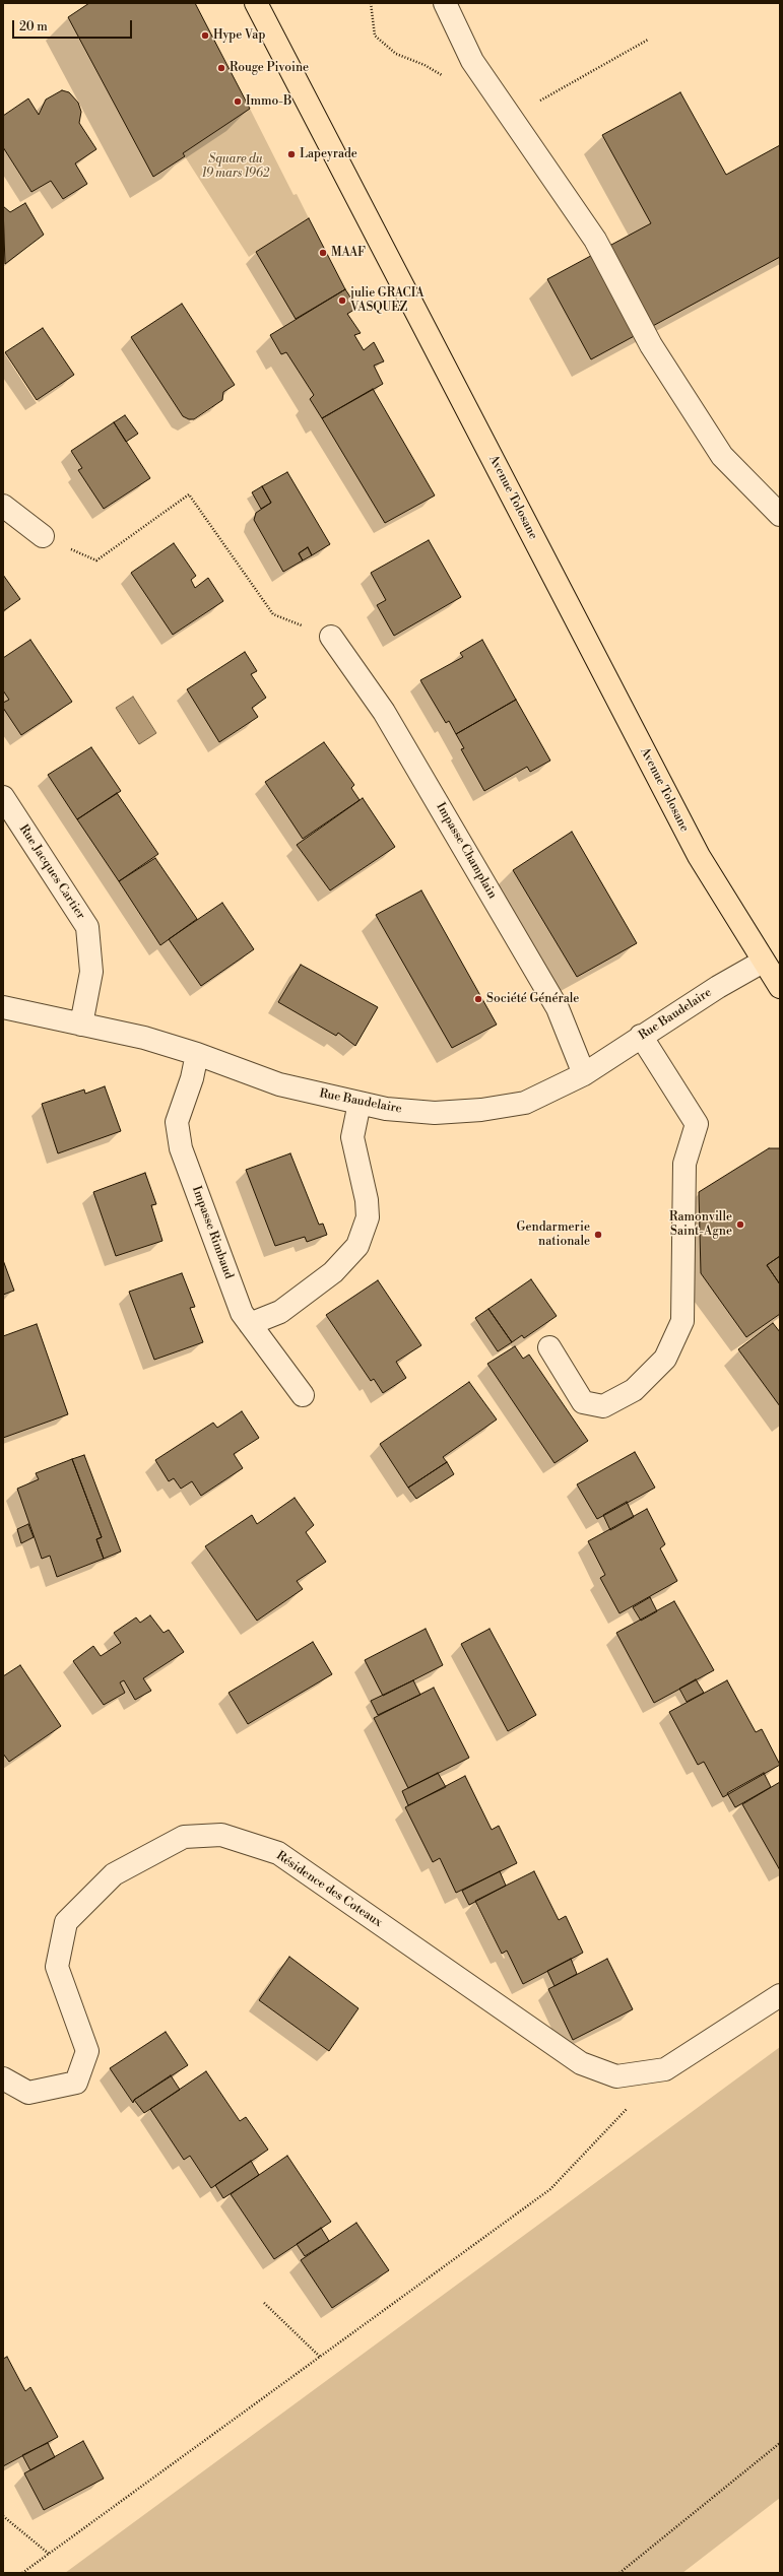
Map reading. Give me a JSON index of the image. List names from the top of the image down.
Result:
{
  "streets": {
    "main road": ["Avenue Tolosane"],
    "street": [
      "Impasse Champlain",
      "Rue Jacques Cartier",
      "Rue Baudelaire",
      "Impasse Rimbaud",
      "Résidence des Coteaux"
    ]
  },
  "crossings": [
    ["Avenue Tolosane", "Rue Baudelaire"],
    ["Impasse Champlain", "Rue Baudelaire"],
    ["Rue Jacques Cartier", "Rue Baudelaire"],
    ["Rue Baudelaire", "Impasse Rimbaud"]
  ],
  "parks": ["Square du 19 mars 1962"],
  "places": [
    "Hype Vap",
    "Rouge Pivoine",
    "Immo-B",
    "Lapeyrade",
    "MAAF",
    "julie GRACIA VASQUEZ",
    "Société Générale",
    "Ramonville Saint-Agne",
    "Gendarmerie nationale"
  ],
  "scale_bar": "20 m"
}
